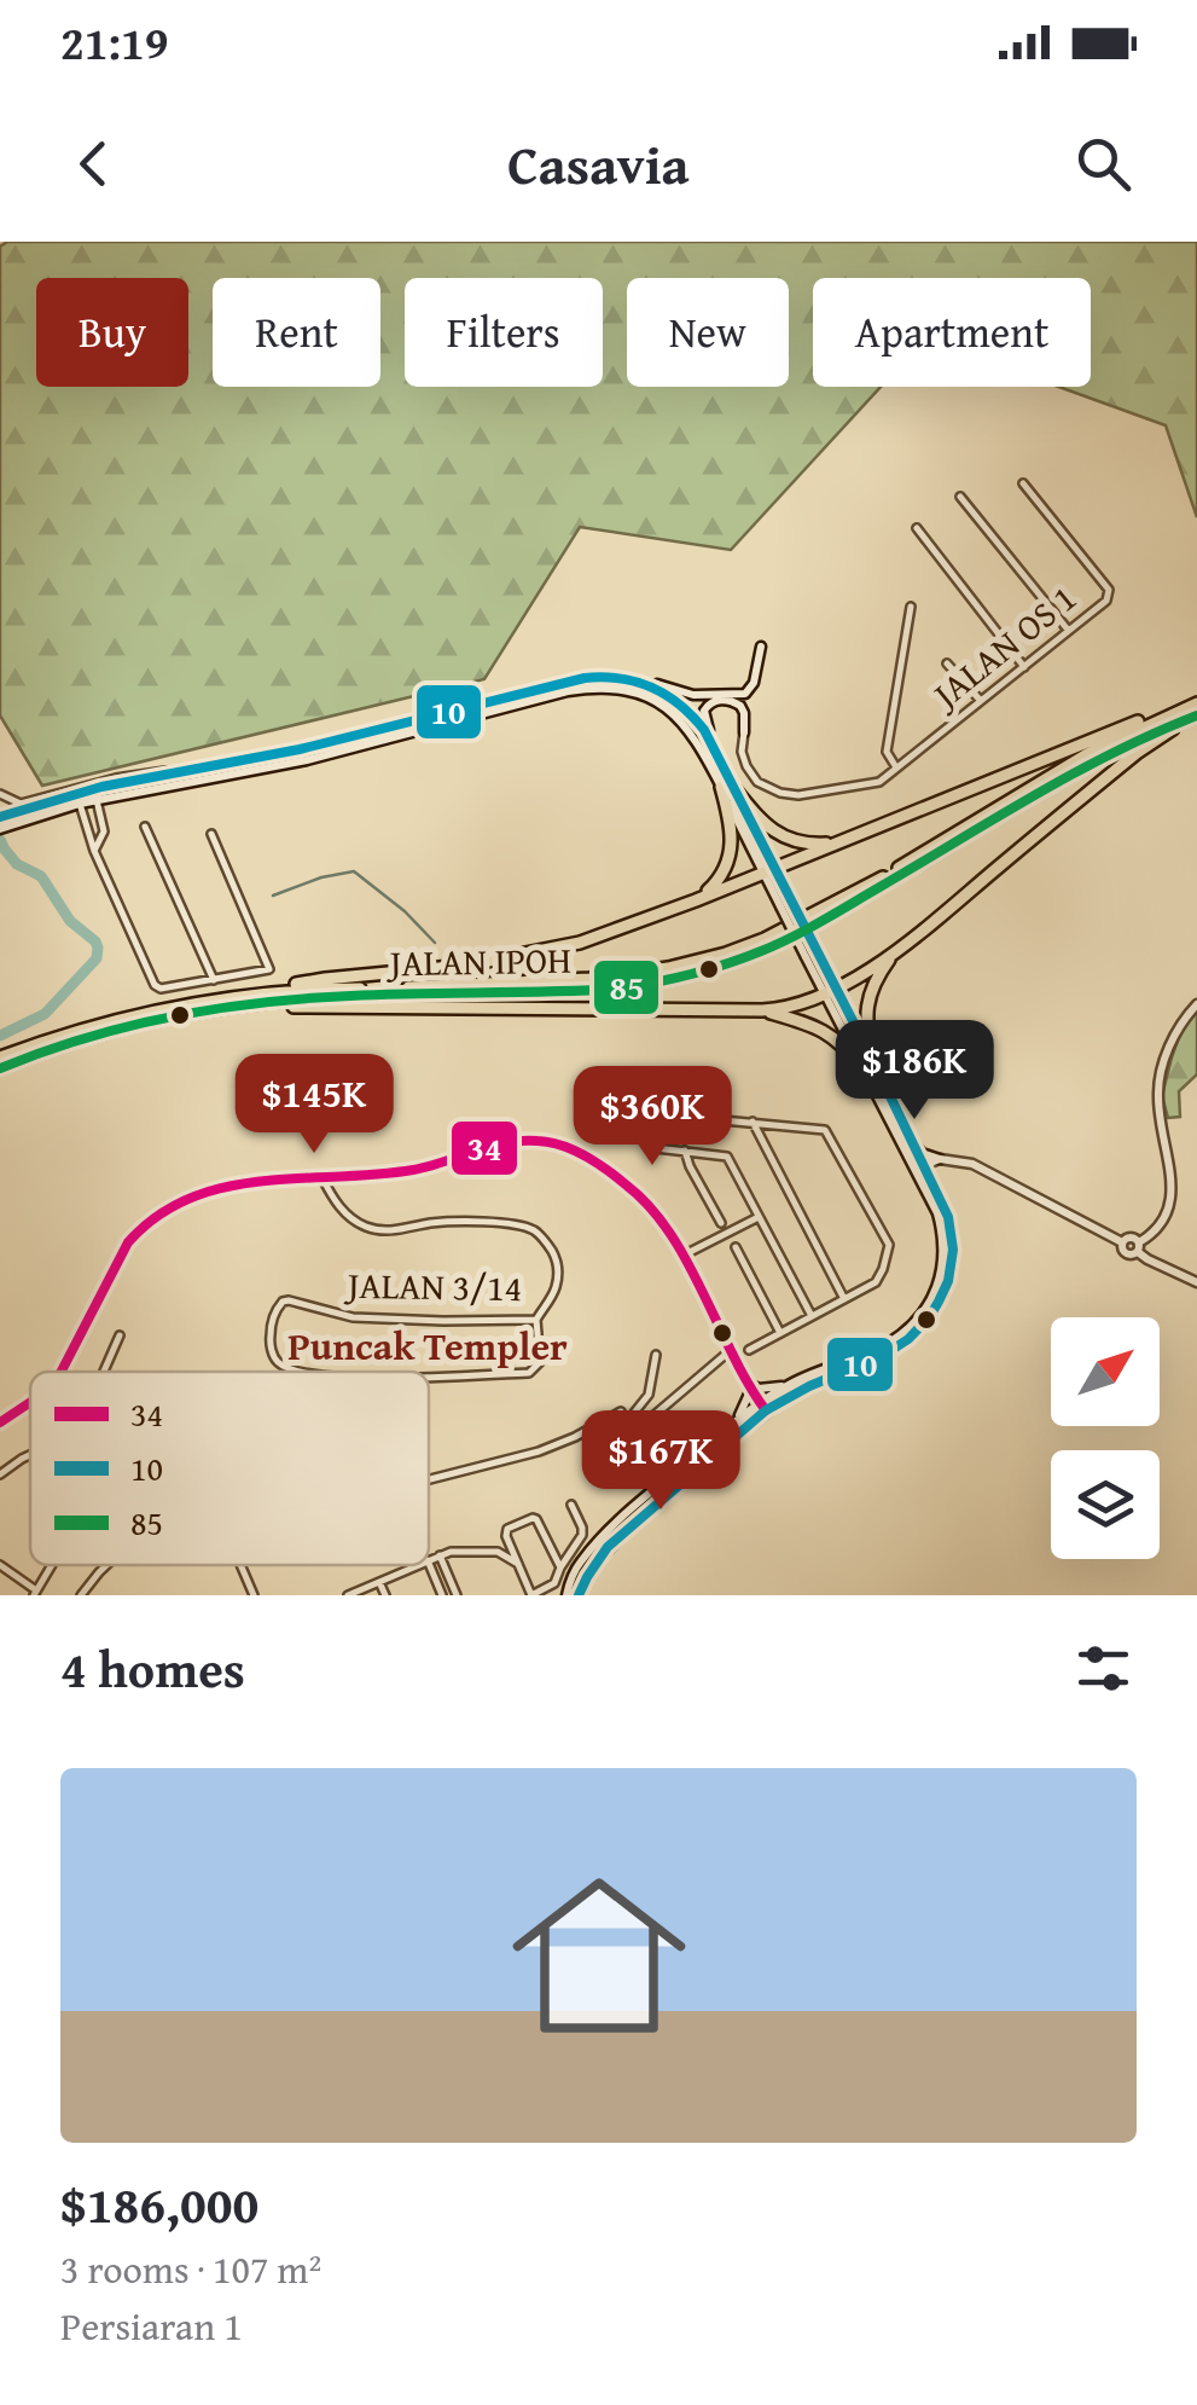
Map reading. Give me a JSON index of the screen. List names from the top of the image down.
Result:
{
  "streets": {
    "highway": ["JALAN IPOH"],
    "street": ["JALAN OS 1", "JALAN 3/14"]
  },
  "districts": ["Puncak Templer"],
  "lines": ["transit line 10", "transit line 85", "transit line 34"],
  "legend": ["34", "10", "85"],
  "north": "top right",
  "page": {
    "status": "21:19",
    "header": "Casavia",
    "chip": [
      "Buy",
      "Rent",
      "Filters",
      "New",
      "Apartment"
    ],
    "price": [
      "$186K",
      "$145K",
      "$360K",
      "$167K"
    ],
    "heading": "4 homes",
    "list": [
      {
        "name": "$186,000",
        "note": "3 rooms · 107 m² · Persiaran 1"
      }
    ]
  }
}
